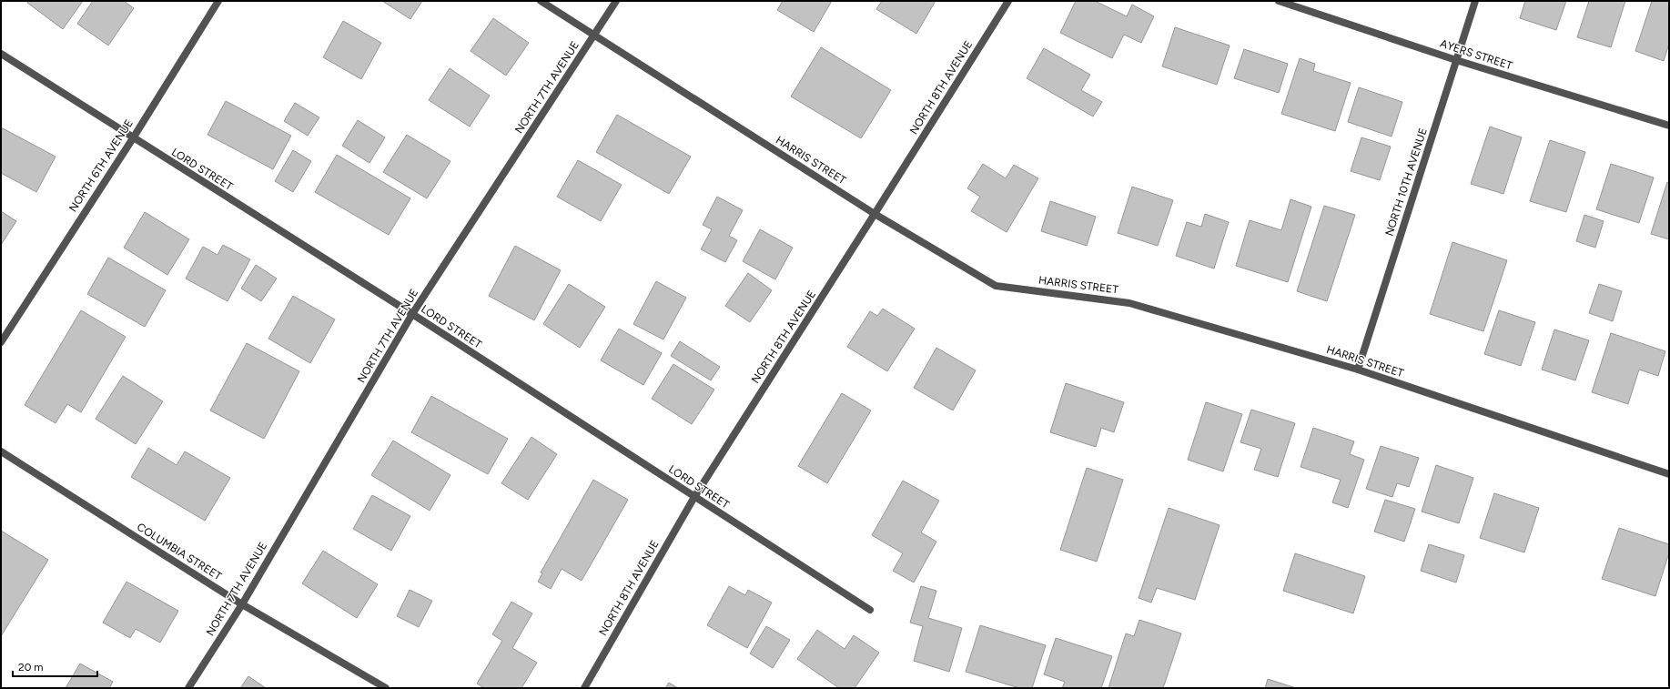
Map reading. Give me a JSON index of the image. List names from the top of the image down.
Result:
{
  "streets": {
    "street": [
      "AYERS STREET",
      "NORTH 7TH AVENUE",
      "NORTH 8TH AVENUE",
      "HARRIS STREET",
      "NORTH 6TH AVENUE",
      "LORD STREET",
      "NORTH 10TH AVENUE",
      "COLUMBIA STREET"
    ]
  },
  "crossings": [
    ["AYERS STREET", "NORTH 10TH AVENUE"],
    ["NORTH 7TH AVENUE", "HARRIS STREET"],
    ["NORTH 7TH AVENUE", "LORD STREET"],
    ["NORTH 7TH AVENUE", "COLUMBIA STREET"],
    ["NORTH 8TH AVENUE", "HARRIS STREET"],
    ["NORTH 8TH AVENUE", "LORD STREET"],
    ["HARRIS STREET", "NORTH 10TH AVENUE"],
    ["NORTH 6TH AVENUE", "LORD STREET"]
  ],
  "scale_bar": "20 m"
}
